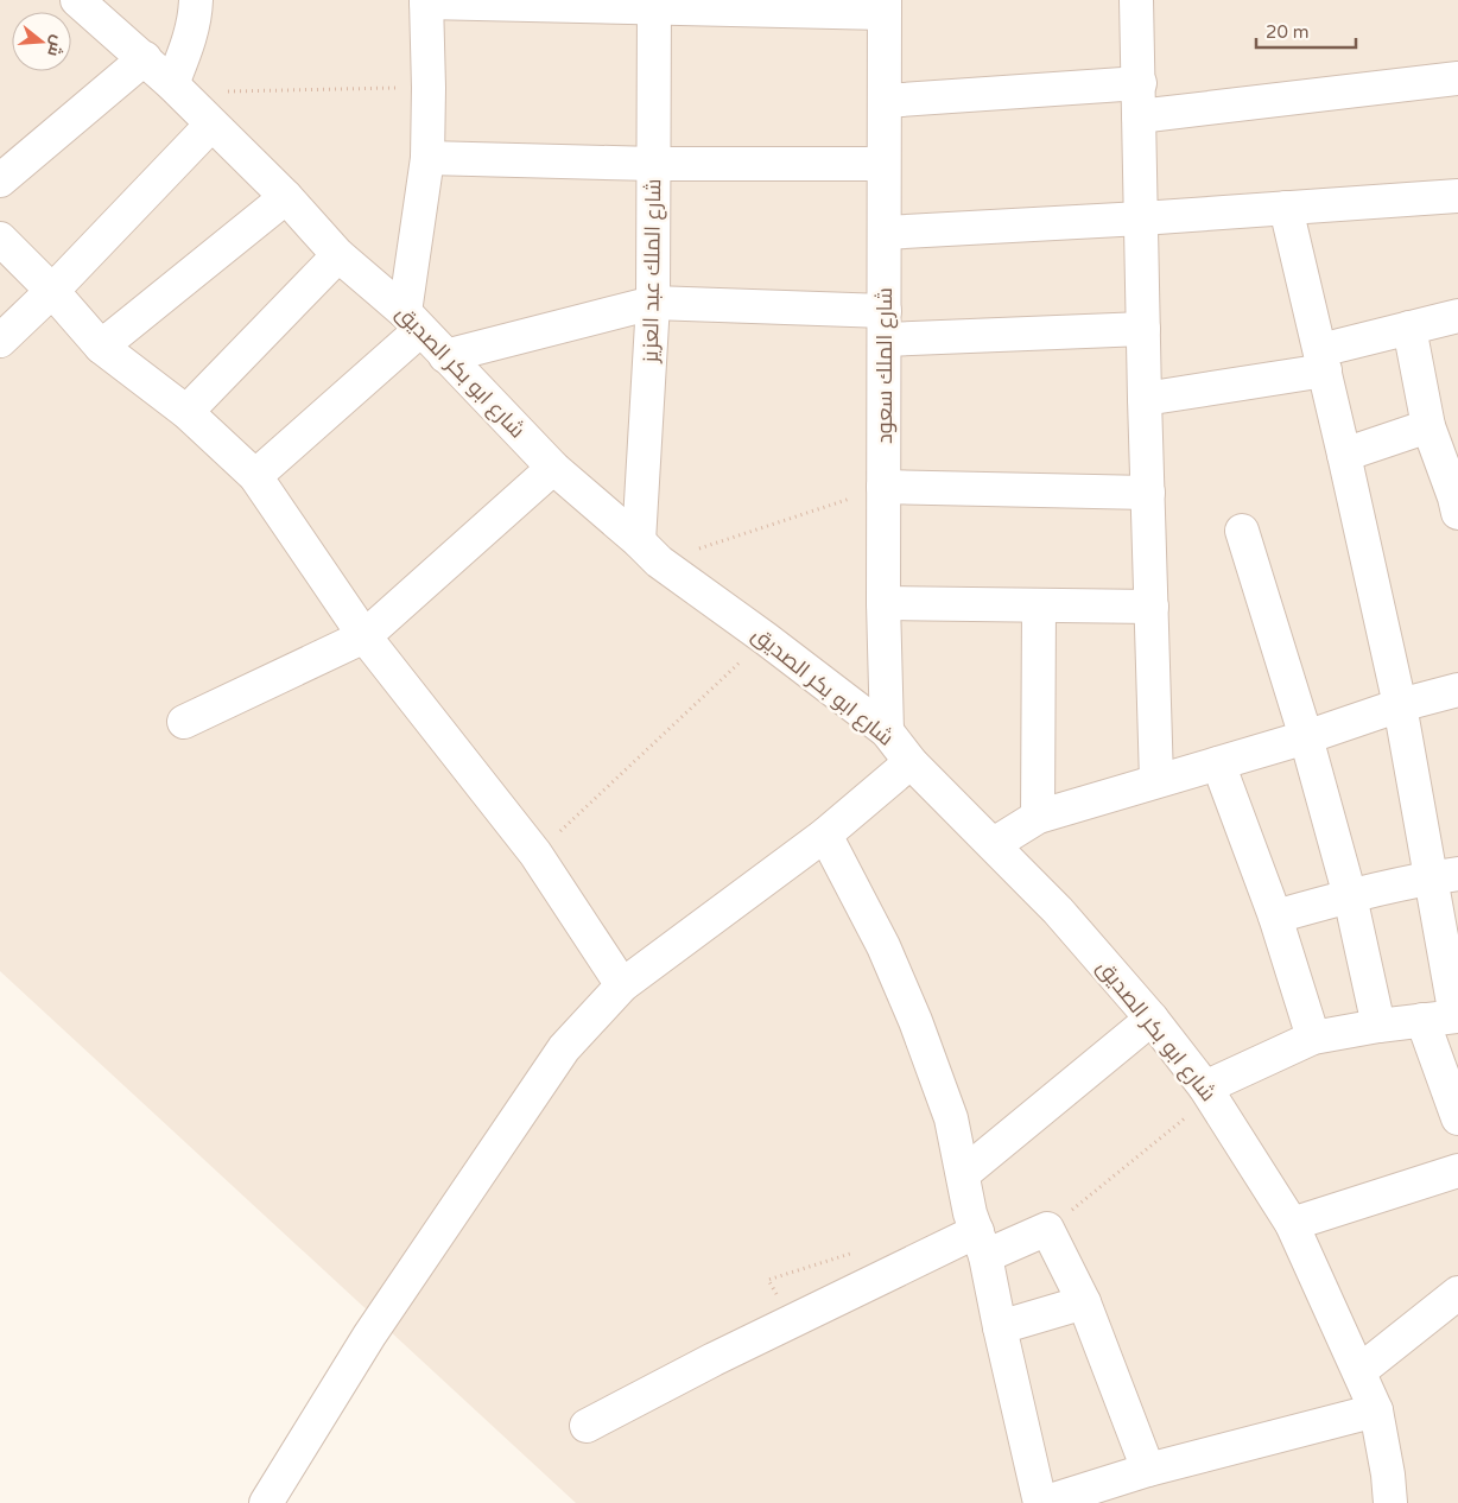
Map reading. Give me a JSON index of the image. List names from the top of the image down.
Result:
{
  "streets": {
    "street": ["شارع الملك عبد العزيز", "شارع الملك سعود", "شارع ابو بكر الصديق"]
  },
  "crossings": [
    ["شارع الملك عبد العزيز", "شارع ابو بكر الصديق"],
    ["شارع الملك سعود", "شارع ابو بكر الصديق"]
  ],
  "scale_bar": "20 m",
  "north": "right"
}
